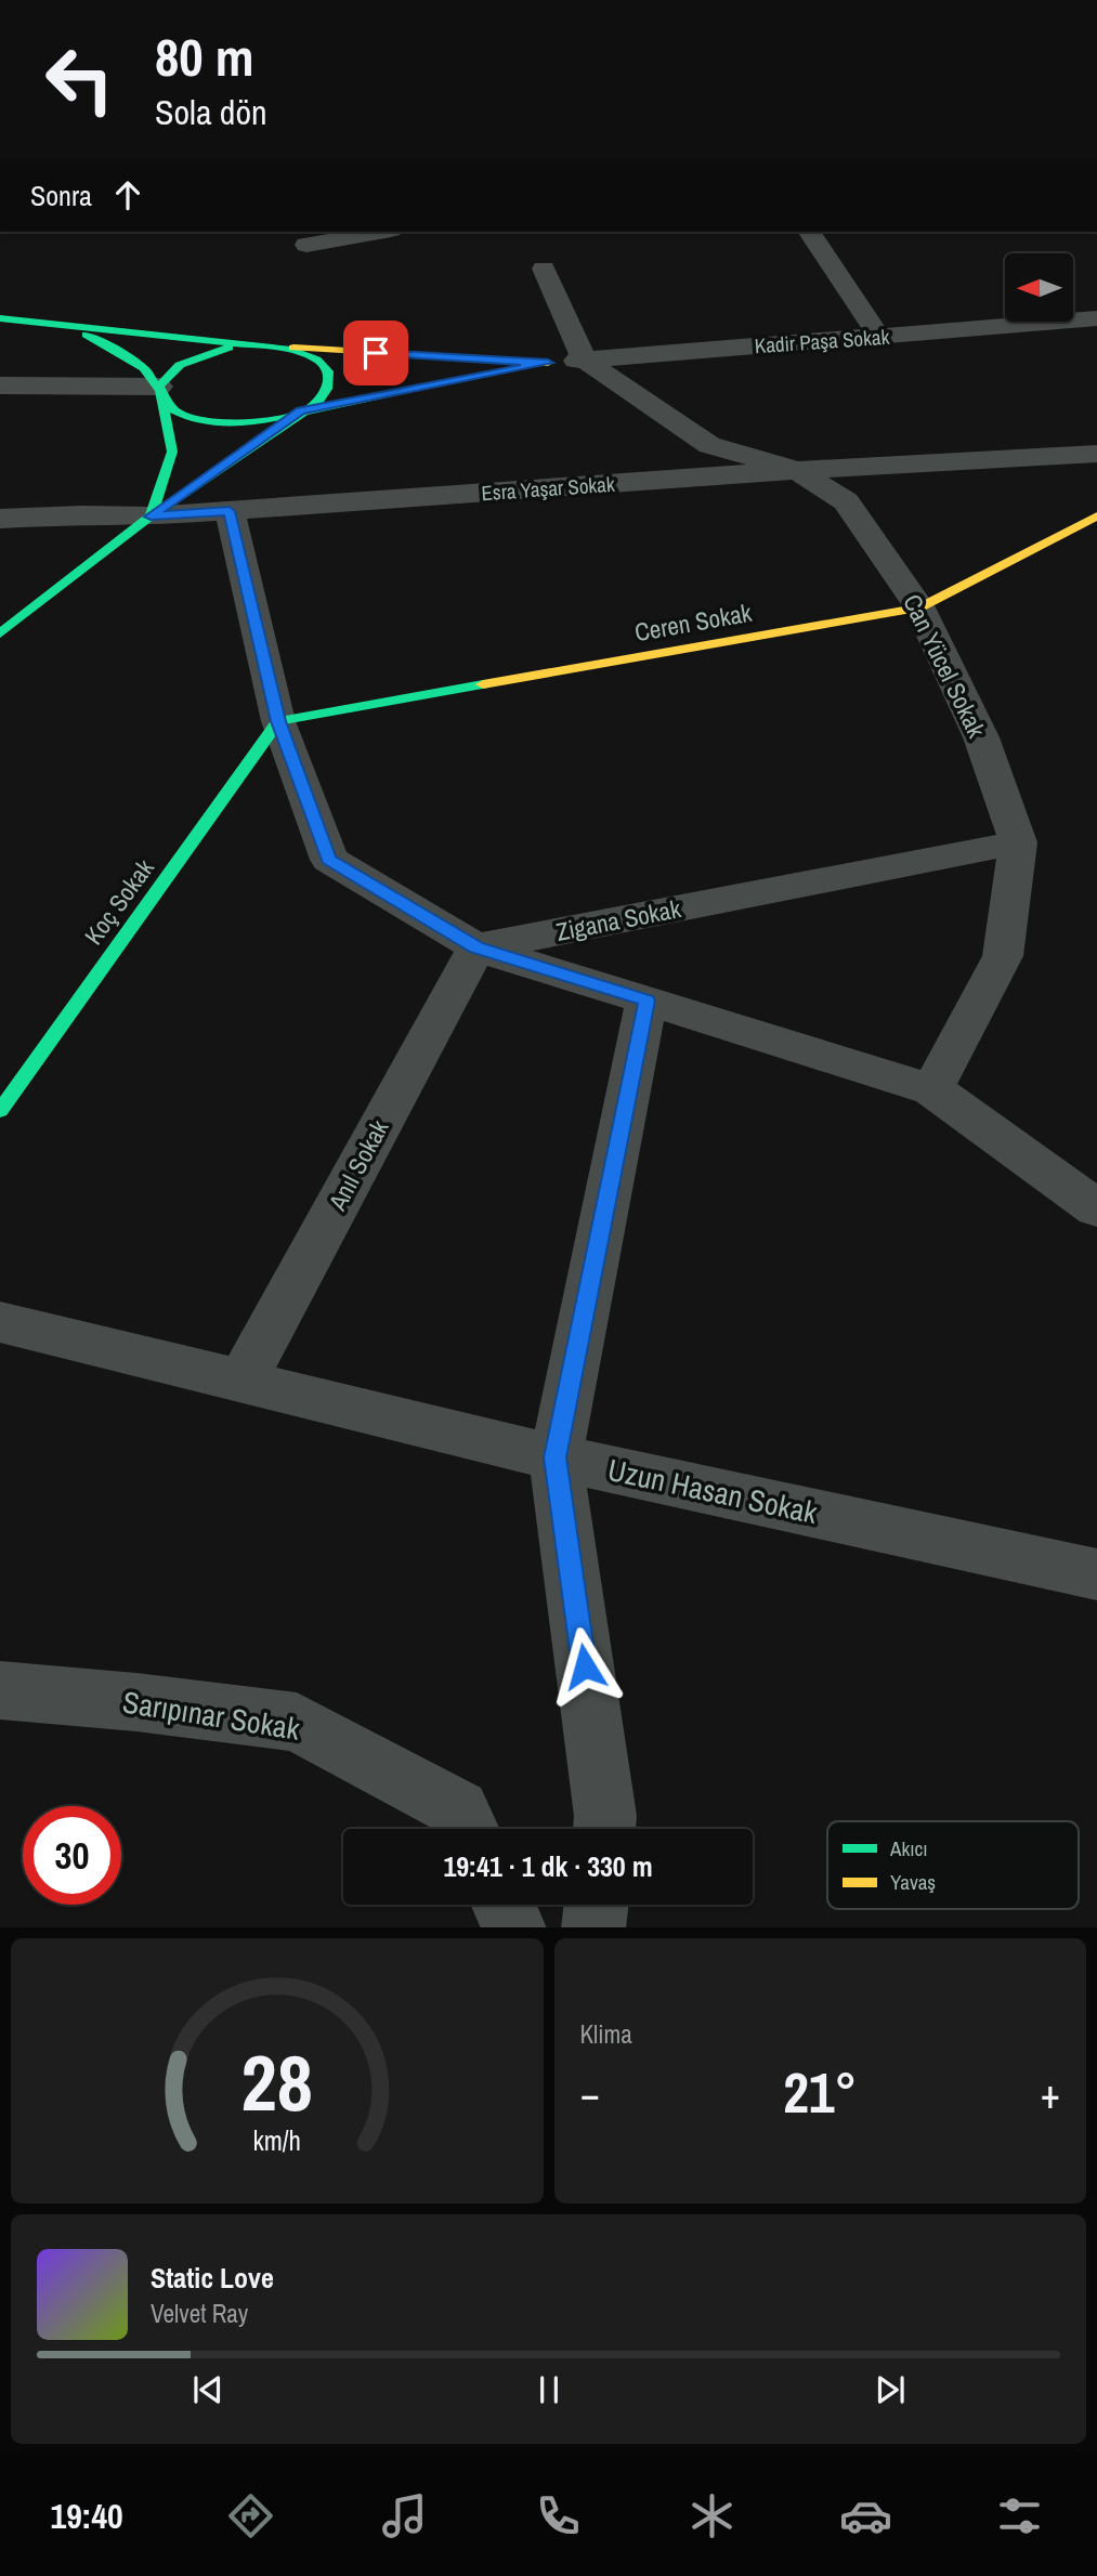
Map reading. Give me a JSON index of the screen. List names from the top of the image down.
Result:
{
  "streets": {
    "street": [
      "Kadir Paşa Sokak",
      "Esra Yaşar Sokak",
      "Ceren Sokak",
      "Can Yücel Sokak",
      "Koç Sokak",
      "Zigana Sokak",
      "Anıl Sokak",
      "Uzun Hasan Sokak",
      "Sarıpınar Sokak"
    ]
  },
  "crossings": [
    ["Kadir Paşa Sokak", "Can Yücel Sokak"],
    ["Esra Yaşar Sokak", "Can Yücel Sokak"],
    ["Ceren Sokak", "Can Yücel Sokak"],
    ["Ceren Sokak", "Koç Sokak"],
    ["Can Yücel Sokak", "Zigana Sokak"],
    ["Zigana Sokak", "Anıl Sokak"],
    ["Anıl Sokak", "Uzun Hasan Sokak"]
  ],
  "legend": ["Akıcı", "Yavaş"],
  "north": "left",
  "page": {
    "turn": ["80 m", "Sola dön"],
    "then": "Sonra",
    "limit": "30",
    "trip": "19:41 · 1 dk · 330 m",
    "tile": "Klima",
    "heat": ["−", "21°", "+"],
    "song": ["Static Love", "Velvet Ray"],
    "tabs": "19:40",
    "gauge": ["28", "km/h"]
  }
}
